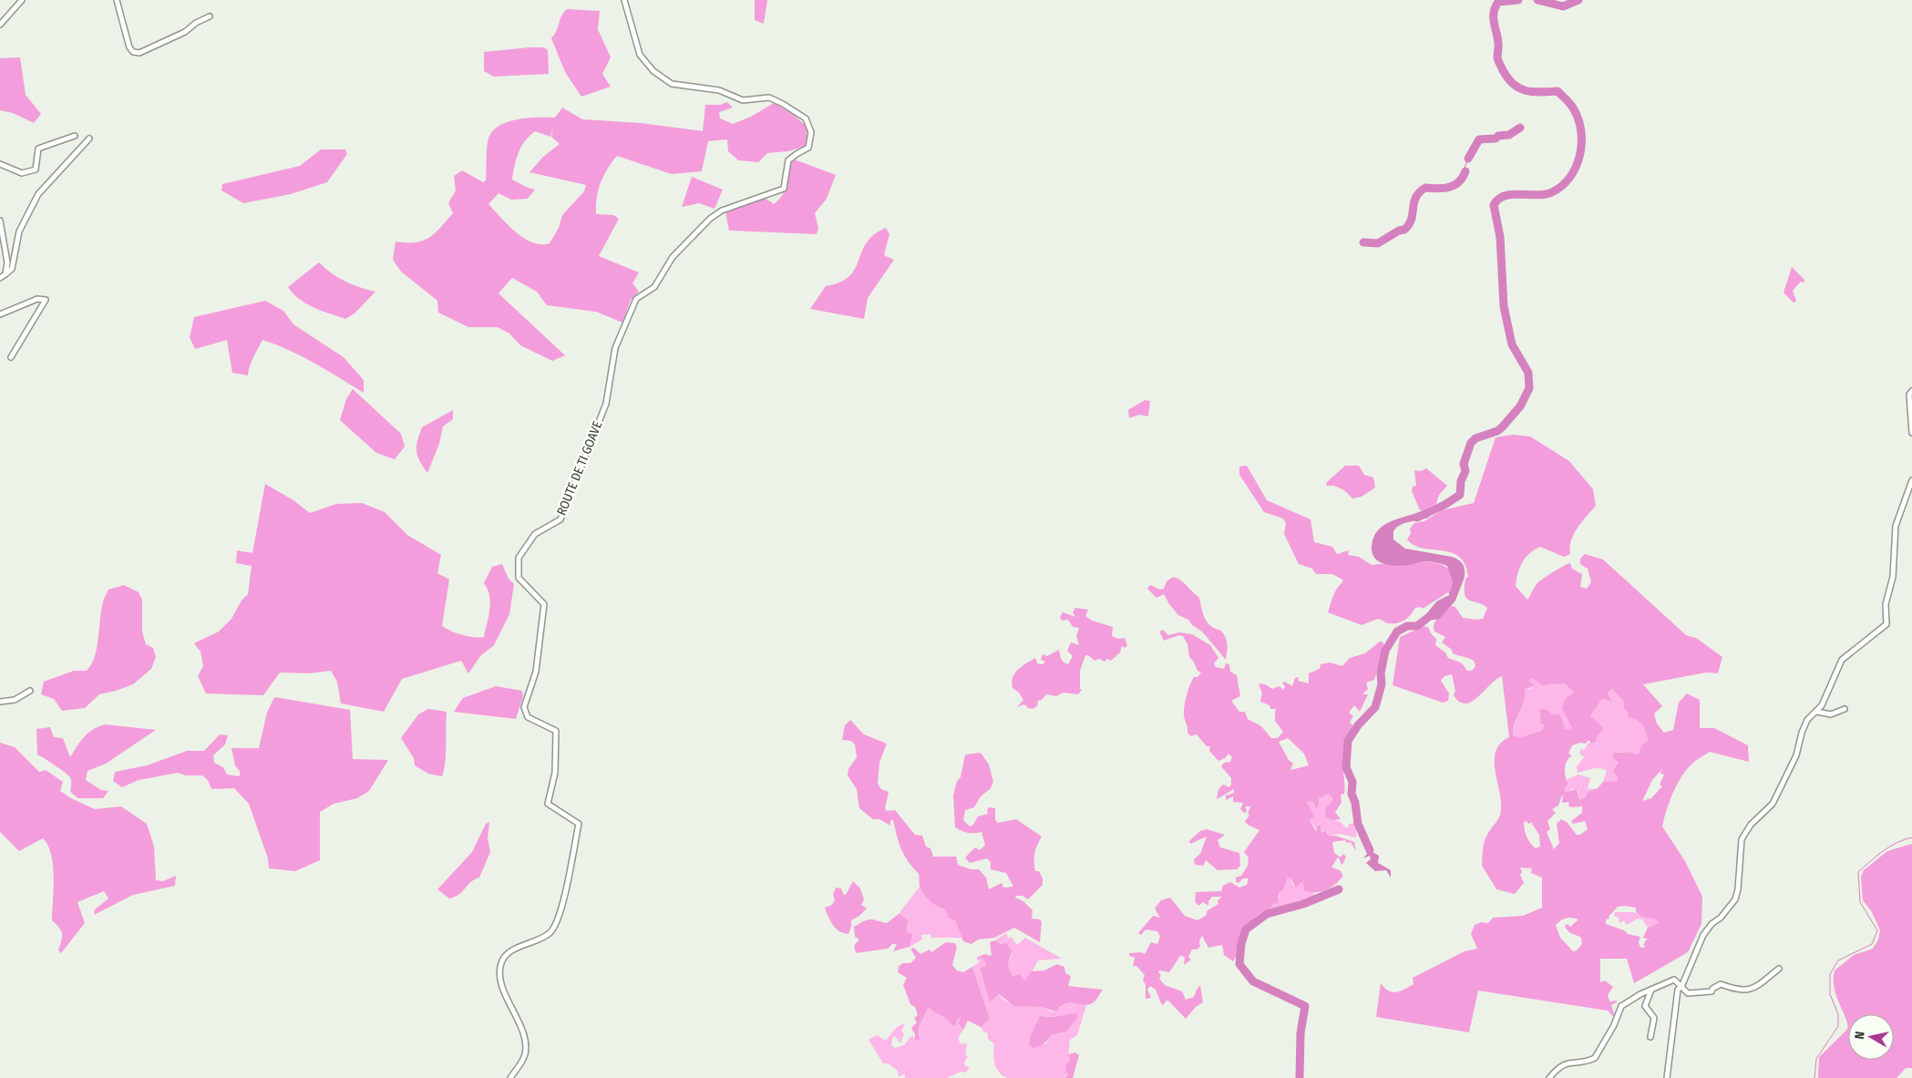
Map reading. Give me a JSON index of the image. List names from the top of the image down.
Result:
{
  "streets": {
    "street": ["ROUTE DE TI GOAVE"]
  },
  "north": "left"
}
